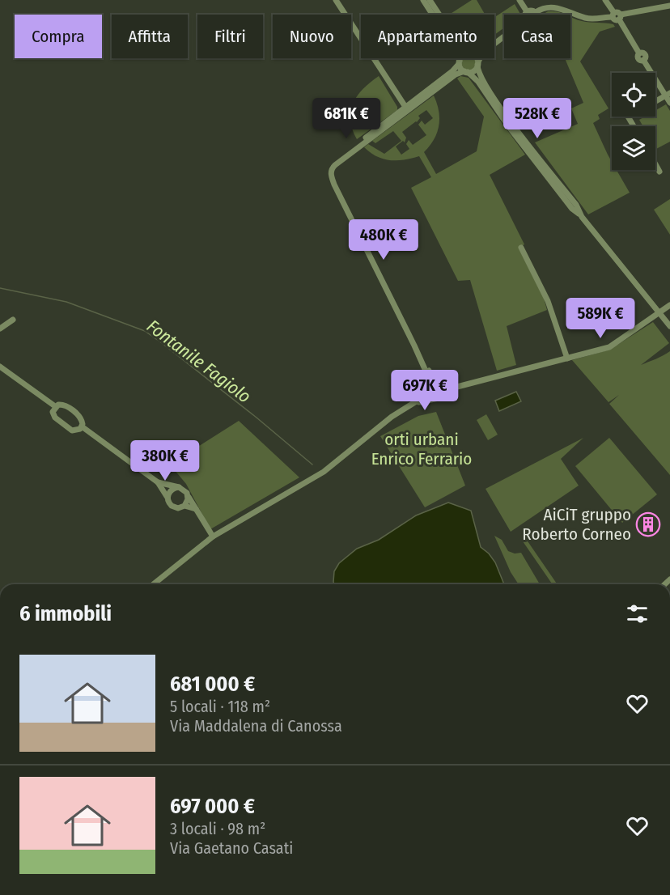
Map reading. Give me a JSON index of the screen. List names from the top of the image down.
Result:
{
  "water": ["Fontanile Fagiolo"],
  "parks": ["orti urbani Enrico Ferrario"],
  "places": {
    "building": ["AiCiT gruppo Roberto Corneo"]
  },
  "page": {
    "chip": [
      "Compra",
      "Affitta",
      "Filtri",
      "Nuovo",
      "Appartamento",
      "Casa"
    ],
    "price": [
      "681K €",
      "528K €",
      "480K €",
      "589K €",
      "697K €",
      "380K €"
    ],
    "heading": "6 immobili",
    "list": [
      {
        "name": "681 000 €",
        "note": "5 locali · 118 m² · Via Maddalena di Canossa"
      },
      {
        "name": "697 000 €",
        "note": "3 locali · 98 m² · Via Gaetano Casati"
      }
    ]
  }
}
